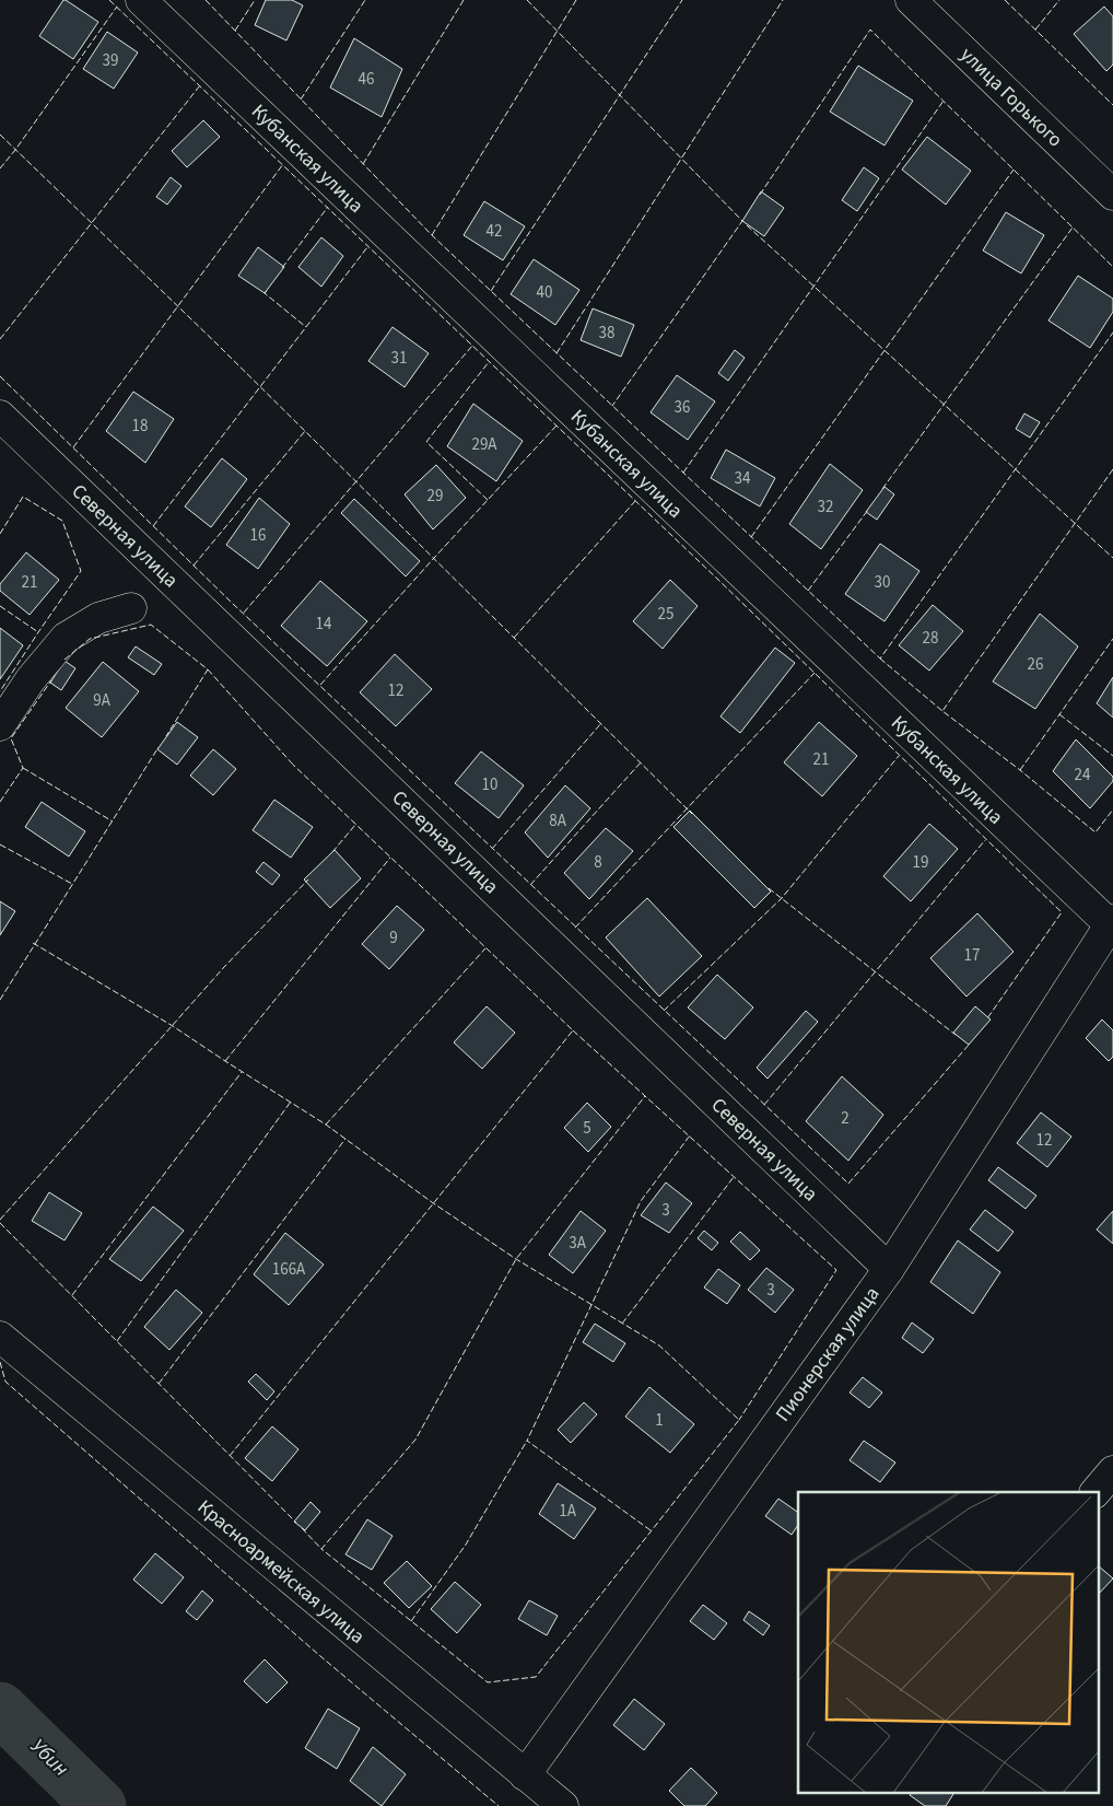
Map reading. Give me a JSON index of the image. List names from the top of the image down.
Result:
{
  "streets": {
    "street": [
      "улица Горького",
      "Кубанская улица",
      "Северная улица",
      "Пионерская улица",
      "Красноармейская улица"
    ]
  },
  "crossings": [
    ["Кубанская улица", "Пионерская улица"],
    ["Северная улица", "Пионерская улица"],
    ["Пионерская улица", "Красноармейская улица"]
  ],
  "water": ["Убин"],
  "house_numbers": [
    "39",
    "46",
    "42",
    "40",
    "38",
    "31",
    "36",
    "18",
    "29А",
    "34",
    "29",
    "32",
    "16",
    "21",
    "30",
    "25",
    "14",
    "28",
    "26",
    "12",
    "9А",
    "21",
    "24",
    "10",
    "8А",
    "8",
    "19",
    "9",
    "17",
    "2",
    "5",
    "12",
    "3",
    "3А",
    "166А",
    "3",
    "1",
    "1А"
  ]
}
